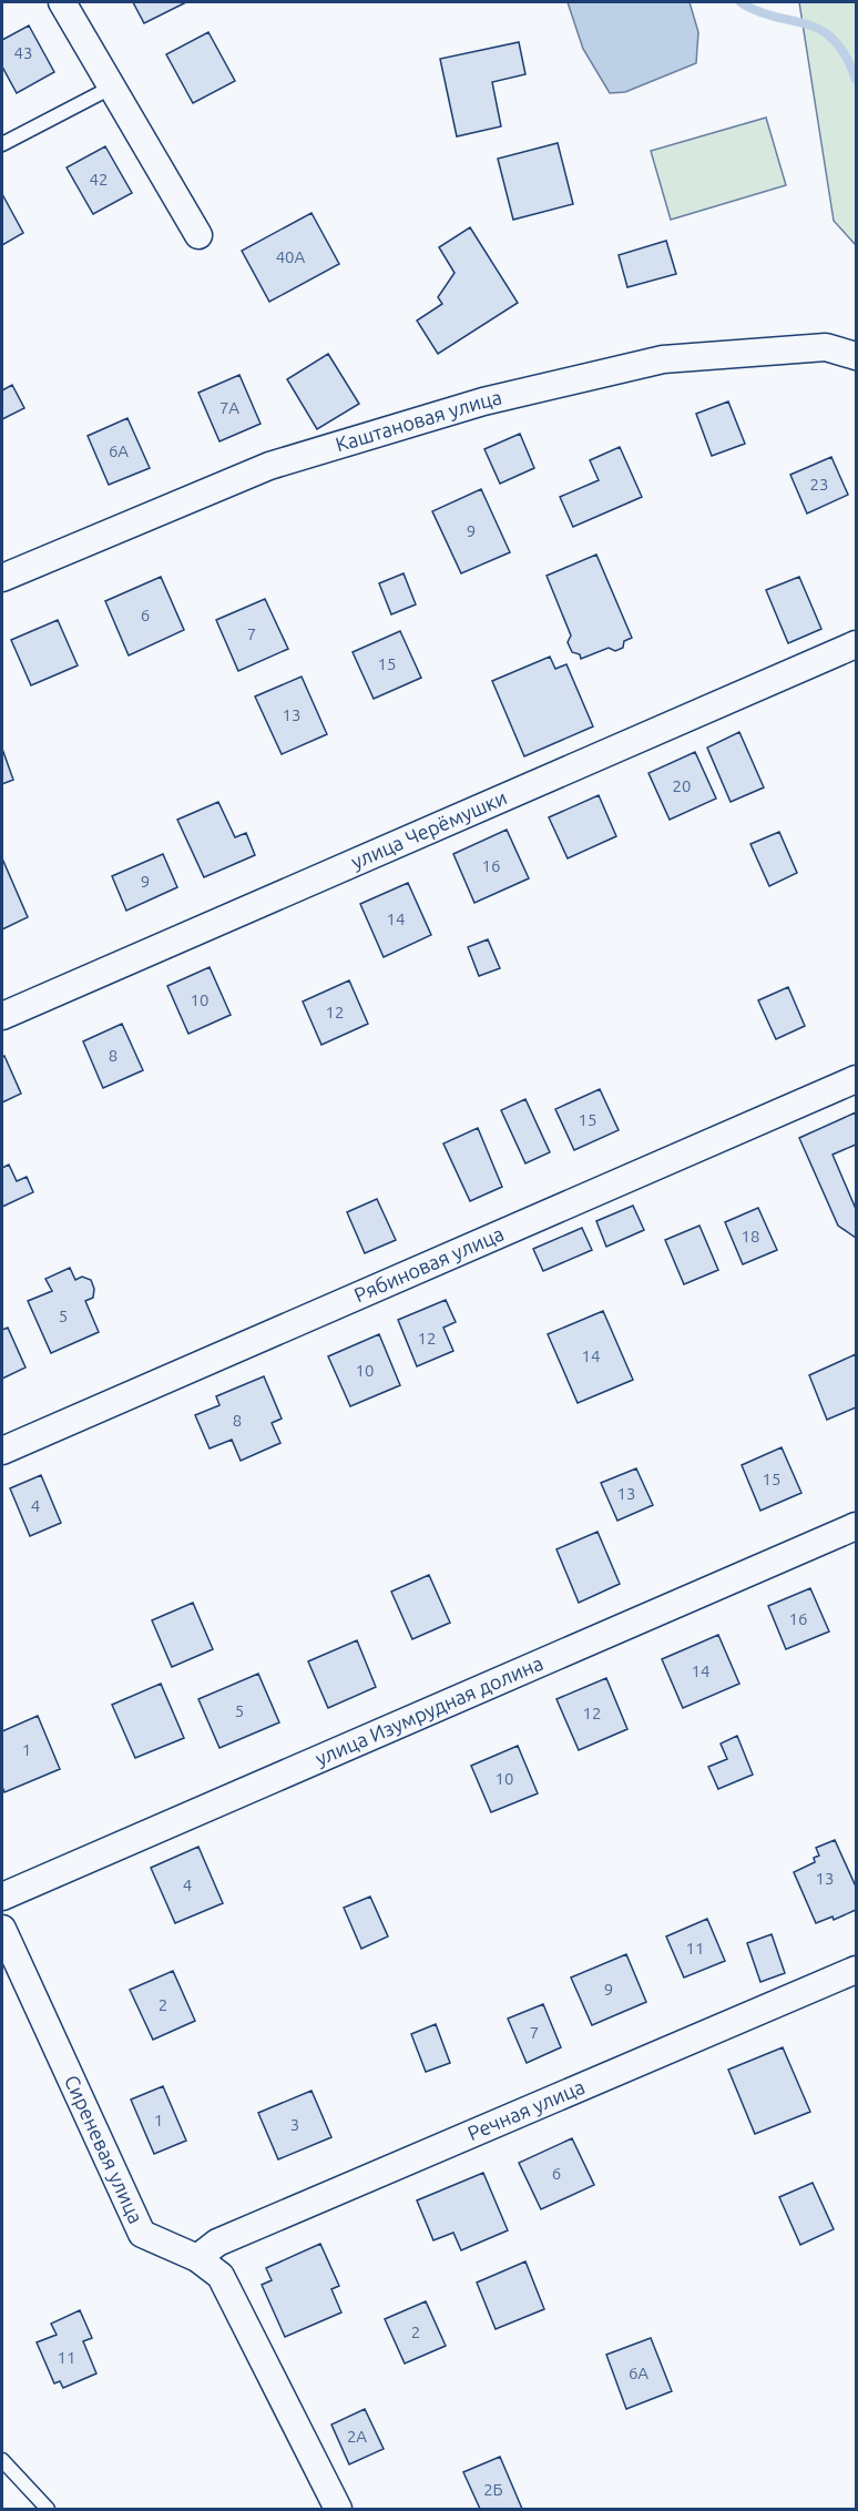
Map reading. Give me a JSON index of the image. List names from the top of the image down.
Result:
{
  "streets": {
    "street": [
      "Каштановая улица",
      "улица Черёмушки",
      "Рябиновая улица",
      "улица Изумрудная долина",
      "Речная улица",
      "Сиреневая улица"
    ]
  },
  "crossings": [
    ["Речная улица", "Сиреневая улица"]
  ],
  "house_numbers": [
    "43",
    "42",
    "40А",
    "7А",
    "6А",
    "23",
    "9",
    "6",
    "7",
    "15",
    "13",
    "20",
    "16",
    "9",
    "14",
    "10",
    "12",
    "8",
    "15",
    "18",
    "5",
    "12",
    "14",
    "10",
    "8",
    "15",
    "13",
    "4",
    "16",
    "14",
    "5",
    "12",
    "1",
    "10",
    "13",
    "4",
    "11",
    "9",
    "2",
    "7",
    "1",
    "3",
    "6",
    "2",
    "11",
    "6А",
    "2А",
    "2Б"
  ]
}
